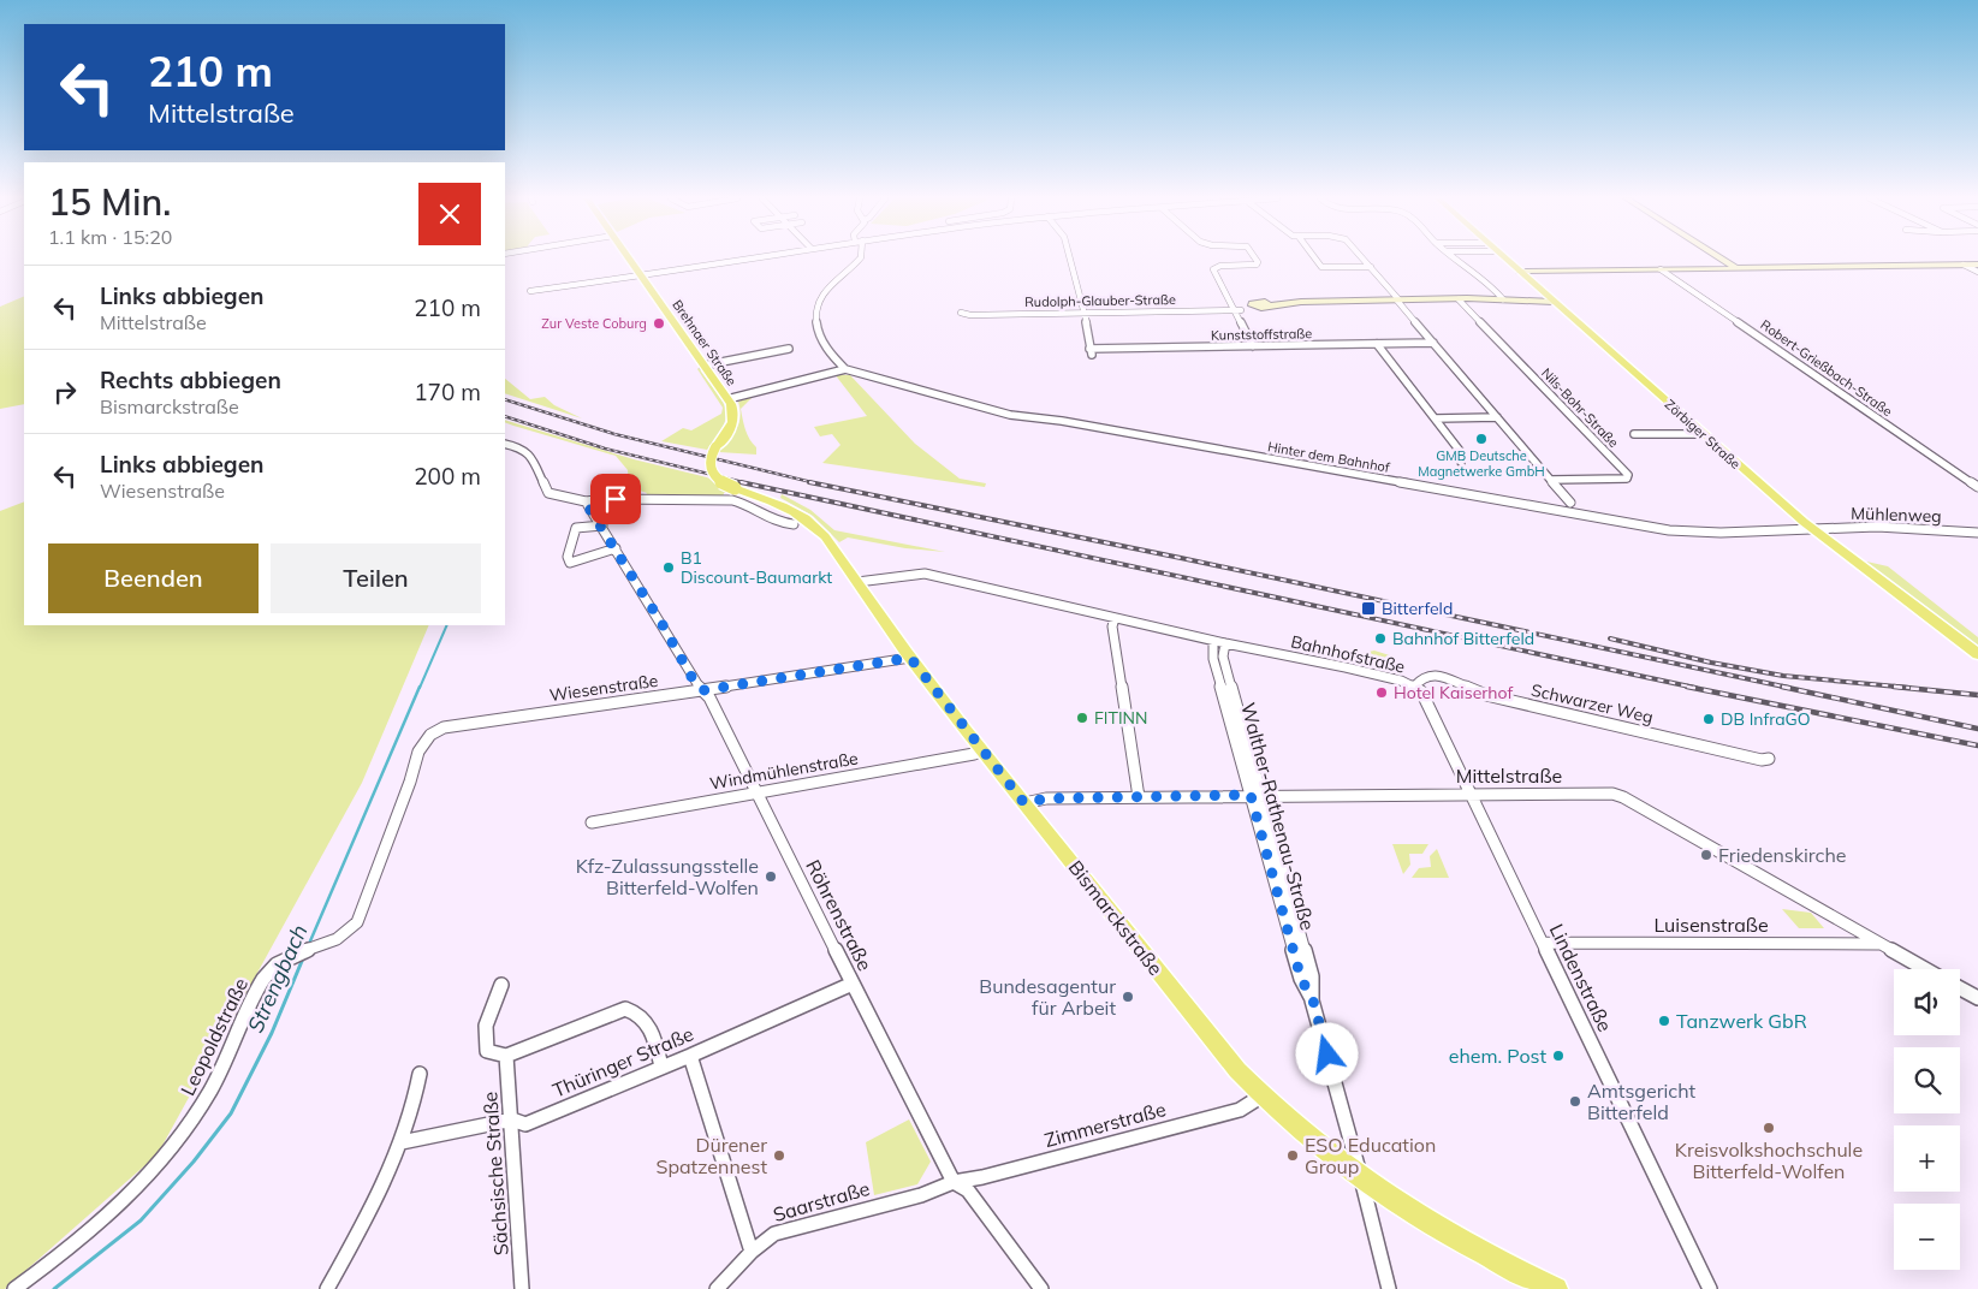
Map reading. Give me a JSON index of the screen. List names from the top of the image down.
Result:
{
  "streets": {
    "main road": ["Brehnaer Straße", "Zörbiger Straße", "Bismarckstraße"],
    "street": [
      "Rudolph-Glauber-Straße",
      "Kunststoffstraße",
      "Robert-Grießbach-Straße",
      "Nils-Bohr-Straße",
      "Hinter dem Bahnhof",
      "Mühlenweg",
      "Bahnhofstraße",
      "Wiesenstraße",
      "Schwarzer Weg",
      "Windmühlenstraße",
      "Mittelstraße",
      "Walther-Rathenau-Straße",
      "Röhrenstraße",
      "Luisenstraße",
      "Lindenstraße",
      "Leopoldstraße",
      "Thüringer Straße",
      "Zimmerstraße",
      "Sächsische Straße",
      "Saarstraße"
    ]
  },
  "crossings": [
    ["Rudolph-Glauber-Straße", "Kunststoffstraße"],
    ["Rudolph-Glauber-Straße", "Nils-Bohr-Straße"],
    ["Rudolph-Glauber-Straße", "Zörbiger Straße"],
    ["Brehnaer Straße", "Bismarckstraße"],
    ["Zörbiger Straße", "Hinter dem Bahnhof"],
    ["Zörbiger Straße", "Mühlenweg"],
    ["Hinter dem Bahnhof", "Mühlenweg"],
    ["Bahnhofstraße", "Schwarzer Weg"],
    ["Bahnhofstraße", "Walther-Rathenau-Straße"],
    ["Bahnhofstraße", "Bismarckstraße"],
    ["Bahnhofstraße", "Lindenstraße"],
    ["Wiesenstraße", "Röhrenstraße"],
    ["Wiesenstraße", "Bismarckstraße"],
    ["Wiesenstraße", "Leopoldstraße"],
    ["Schwarzer Weg", "Lindenstraße"],
    ["Windmühlenstraße", "Röhrenstraße"],
    ["Windmühlenstraße", "Bismarckstraße"],
    ["Mittelstraße", "Walther-Rathenau-Straße"],
    ["Mittelstraße", "Bismarckstraße"],
    ["Mittelstraße", "Luisenstraße"],
    ["Mittelstraße", "Lindenstraße"],
    ["Walther-Rathenau-Straße", "Bismarckstraße"],
    ["Röhrenstraße", "Thüringer Straße"],
    ["Röhrenstraße", "Zimmerstraße"],
    ["Röhrenstraße", "Saarstraße"],
    ["Bismarckstraße", "Zimmerstraße"],
    ["Luisenstraße", "Lindenstraße"],
    ["Thüringer Straße", "Sächsische Straße"],
    ["Zimmerstraße", "Saarstraße"]
  ],
  "water": ["Strengbach"],
  "places": {
    "other": [
      "Zur Veste Coburg",
      "GMB Deutsche Magnetwerke GmbH",
      "B1 Discount-Baumarkt",
      "Bahnhof Bitterfeld",
      "Hotel Kaiserhof",
      "FITINN",
      "DB InfraGO",
      "Friedenskirche",
      "Kfz-Zulassungsstelle Bitterfeld-Wolfen",
      "Bundesagentur für Arbeit",
      "Tanzwerk GbR",
      "ehem. Post",
      "Amtsgericht Bitterfeld",
      "Kreisvolkshochschule Bitterfeld-Wolfen",
      "Dürener Spatzennest",
      "ESO Education Group"
    ],
    "transit": ["Bitterfeld"]
  },
  "page": {
    "turn": ["210 m", "Mittelstraße"],
    "heading": ["15 Min.", "1.1 km · 15:20"],
    "list": [
      {
        "name": "Links abbiegen",
        "note": "Mittelstraße",
        "value": "210 m"
      },
      {
        "name": "Rechts abbiegen",
        "note": "Bismarckstraße",
        "value": "170 m"
      },
      {
        "name": "Links abbiegen",
        "note": "Wiesenstraße",
        "value": "200 m"
      }
    ],
    "buttons": ["Beenden", "Teilen"],
    "map_buttons": ["+", "−"]
  }
}
